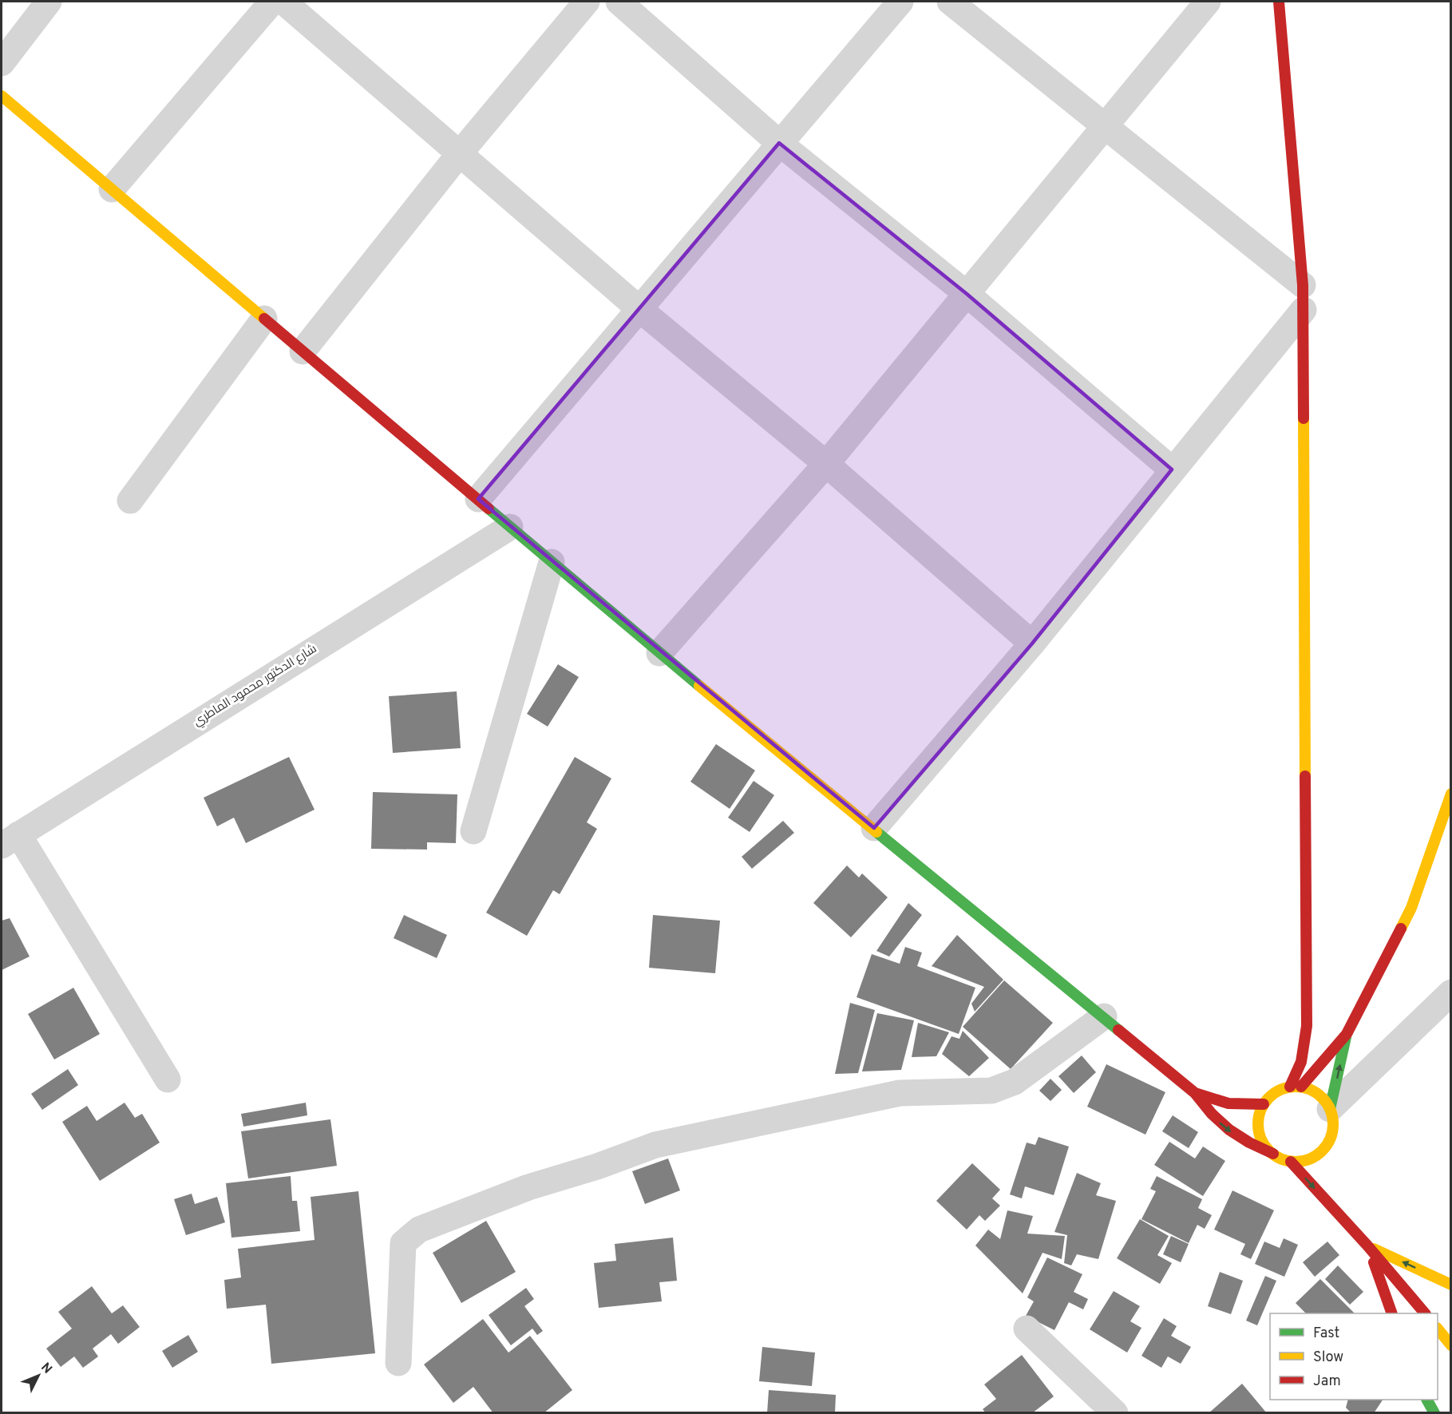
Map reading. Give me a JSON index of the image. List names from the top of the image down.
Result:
{
  "streets": {
    "street": ["شارع الدكتور محمود الماطري"]
  },
  "legend": ["Fast", "Slow", "Jam"],
  "north": "top right"
}
